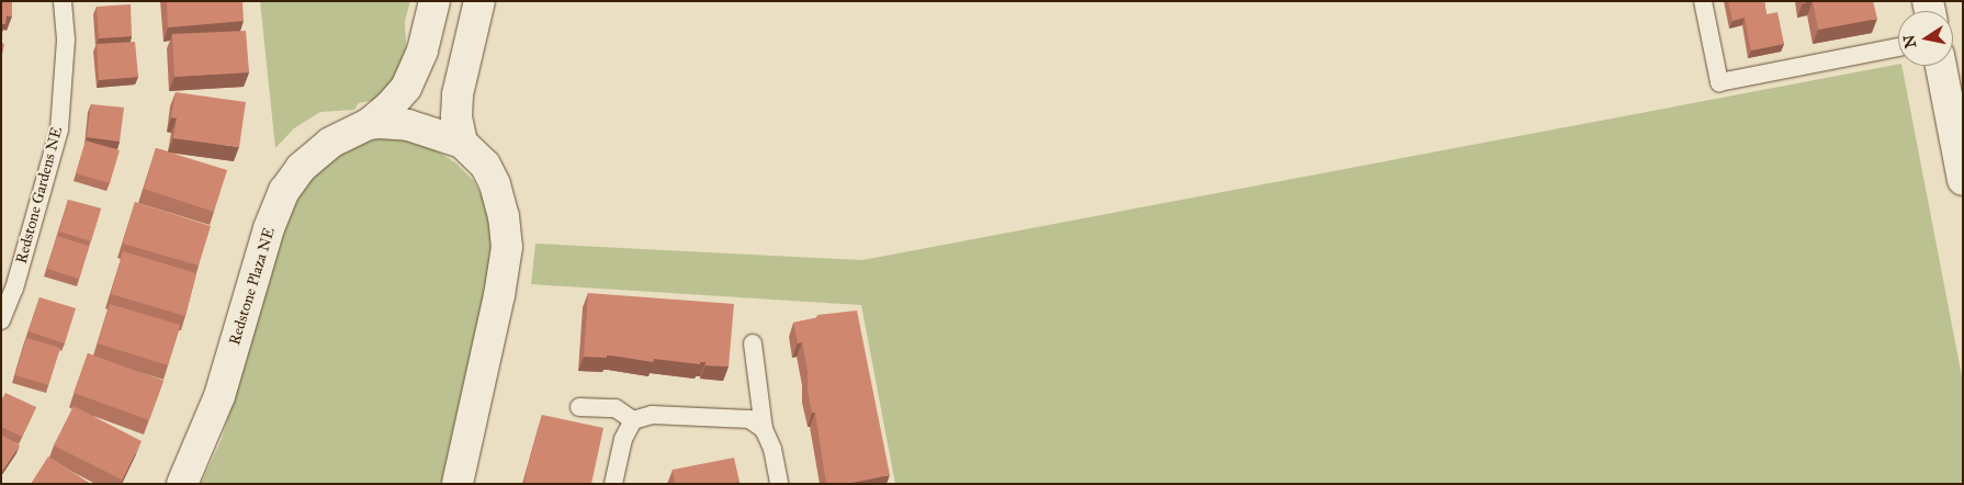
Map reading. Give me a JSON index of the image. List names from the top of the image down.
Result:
{
  "streets": {
    "street": ["Redstone Plaza NE"],
    "lane": ["Redstone Gardens NE"]
  },
  "north": "left"
}
